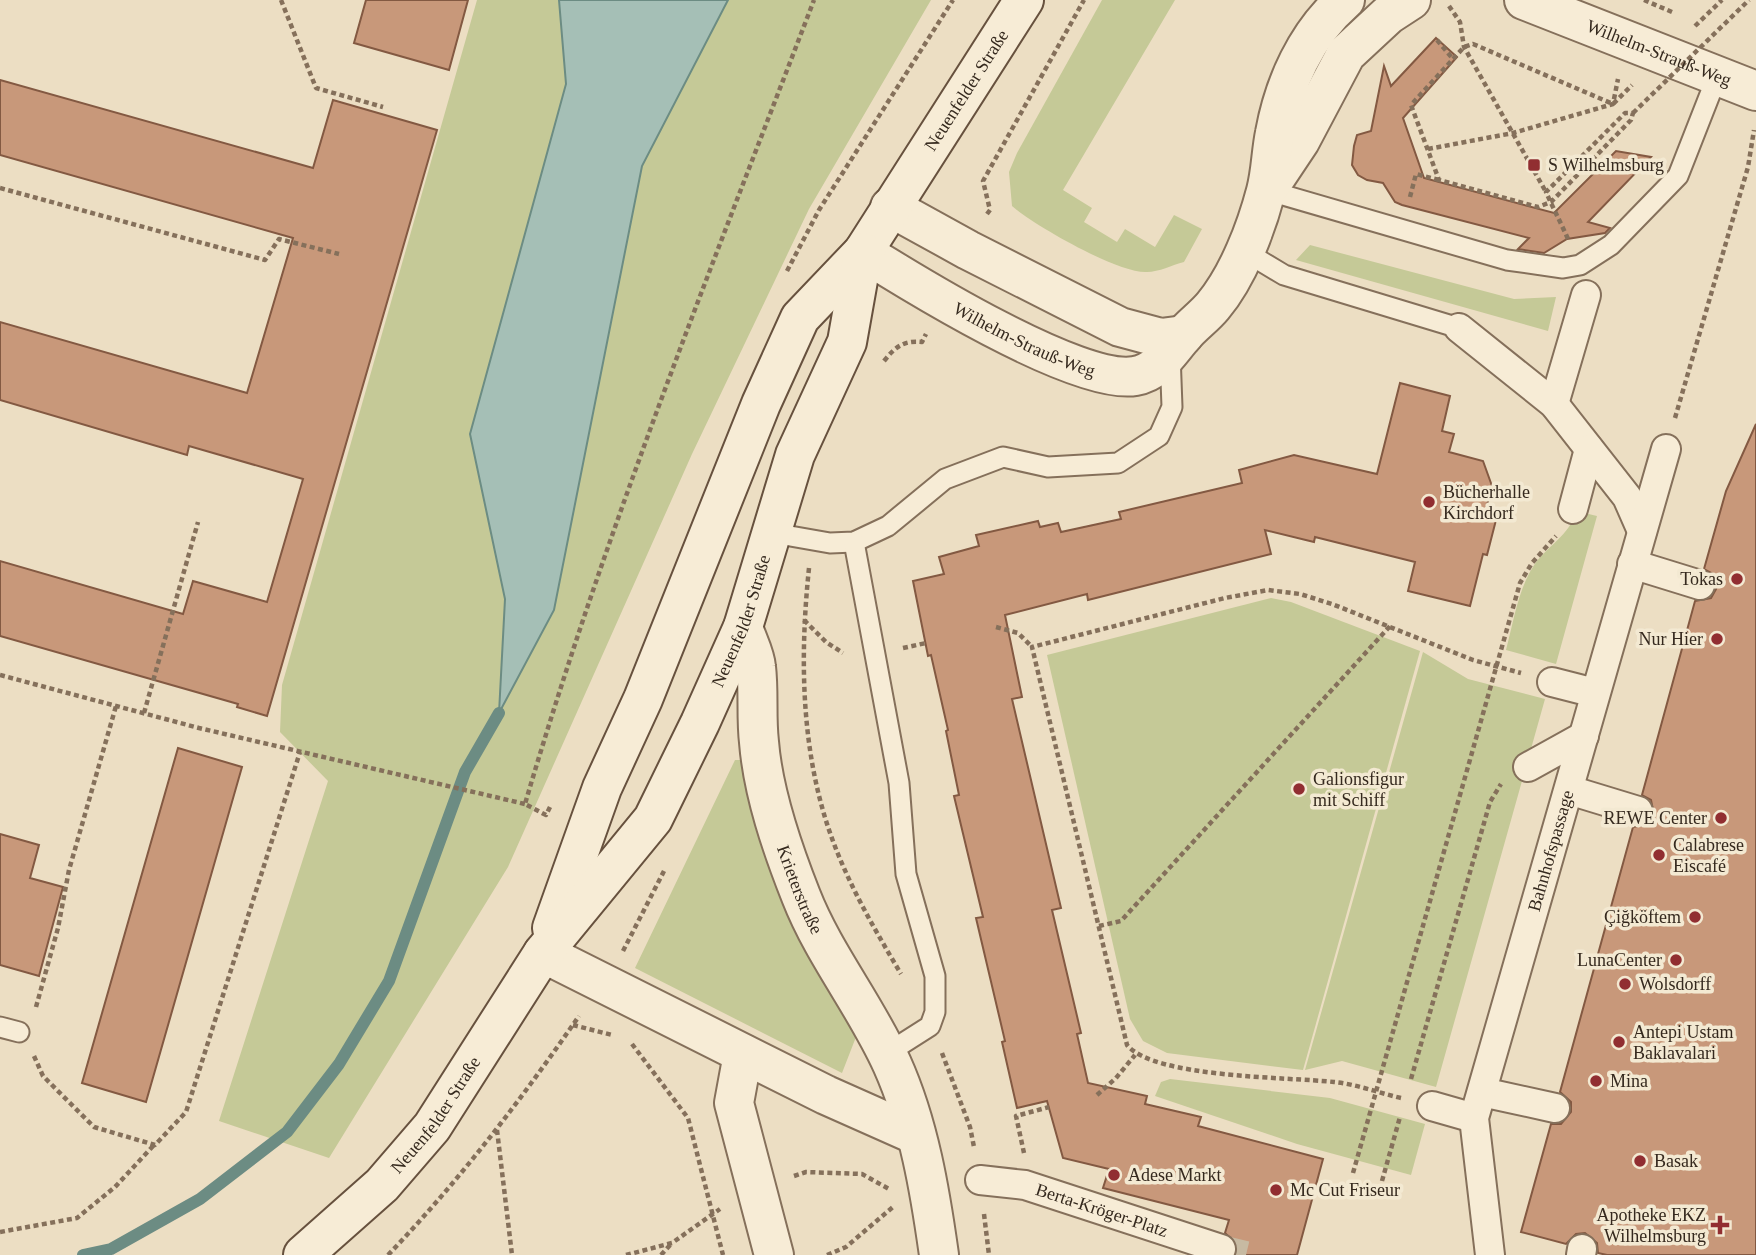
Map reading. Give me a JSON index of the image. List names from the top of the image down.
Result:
{
  "streets": {
    "street": [
      "Wilhelm-Strauß-Weg",
      "Neuenfelder Straße",
      "Bahnhofspassage",
      "Krieterstraße",
      "Berta-Kröger-Platz"
    ]
  },
  "crossings": [
    ["Wilhelm-Strauß-Weg", "Neuenfelder Straße"],
    ["Neuenfelder Straße", "Krieterstraße"]
  ],
  "places": {
    "transit": ["S Wilhelmsburg"],
    "other": [
      "Bücherhalle Kirchdorf",
      "Tokas",
      "Nur Hier",
      "Galionsfigur mit Schiff",
      "REWE Center",
      "Calabrese Eiscafé",
      "Çiğköftem",
      "LunaCenter",
      "Wolsdorff",
      "Antepi Ustam Baklavalari",
      "Mina",
      "Basak",
      "Adese Markt",
      "Mc Cut Friseur"
    ],
    "health": ["Apotheke EKZ Wilhelmsburg"]
  }
}
